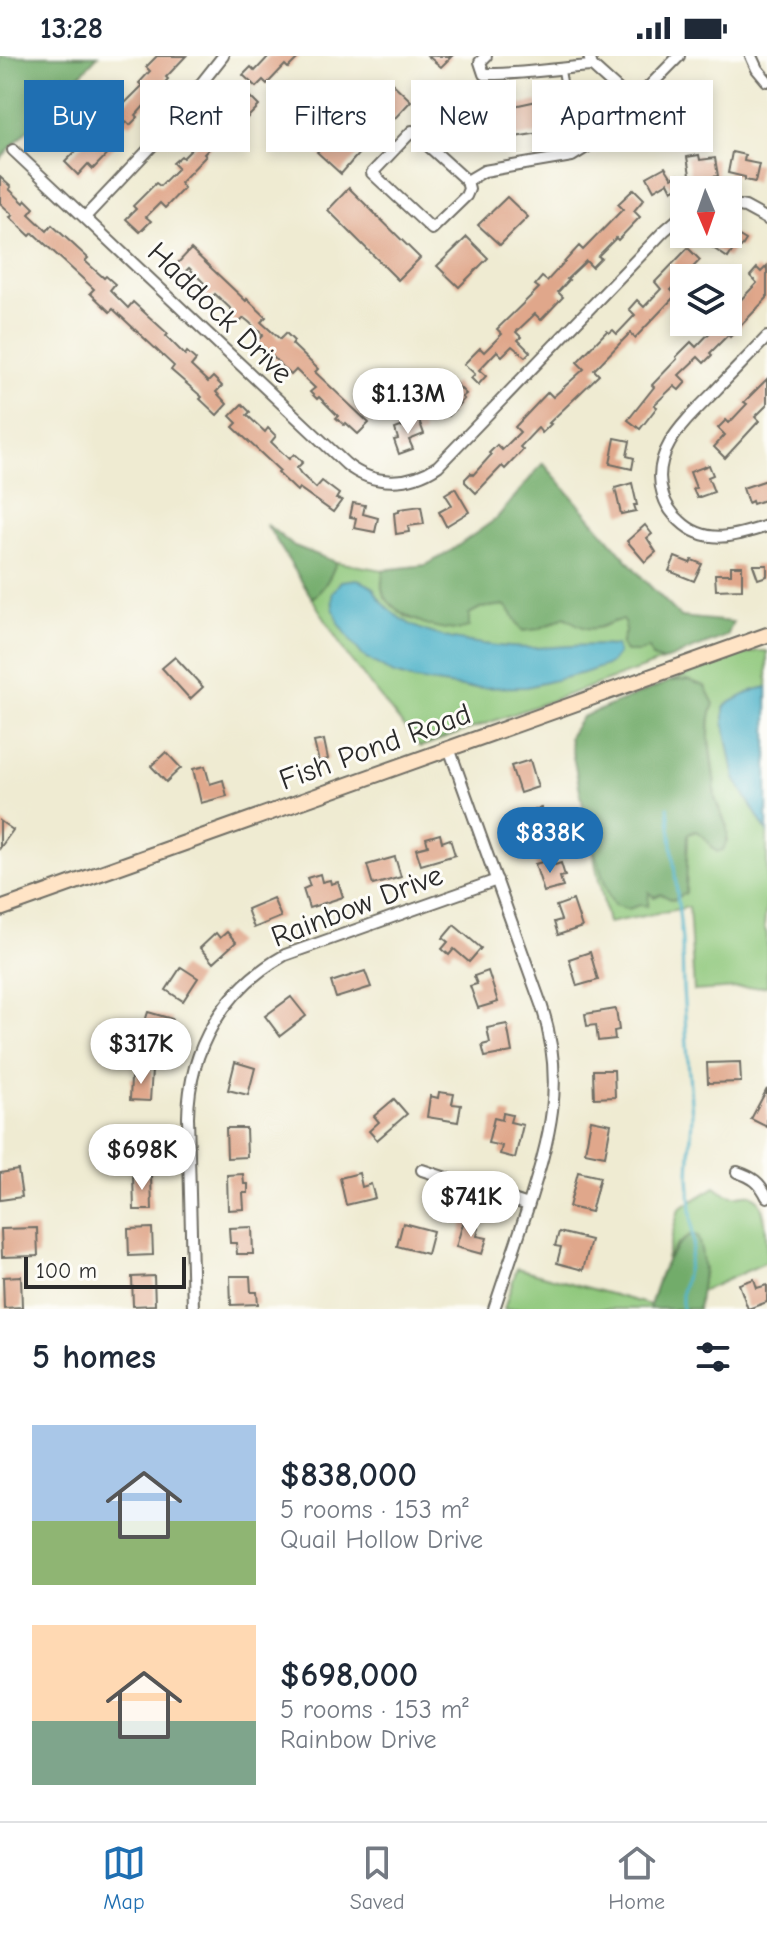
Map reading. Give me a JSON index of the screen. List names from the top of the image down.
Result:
{
  "streets": {
    "street": ["Haddock Drive", "Fish Pond Road", "Rainbow Drive"]
  },
  "scale_bar": "100 m",
  "north": "bottom",
  "page": {
    "status": "13:28",
    "chip": [
      "Buy",
      "Rent",
      "Filters",
      "New",
      "Apartment"
    ],
    "price": [
      "$1.13M",
      "$838K",
      "$317K",
      "$698K",
      "$741K"
    ],
    "scale": "100 m",
    "heading": "5 homes",
    "list": [
      {
        "name": "$838,000",
        "note": "5 rooms · 153 m² · Quail Hollow Drive"
      },
      {
        "name": "$698,000",
        "note": "5 rooms · 153 m² · Rainbow Drive"
      }
    ],
    "tabs": ["Map", "Saved", "Home"]
  }
}
